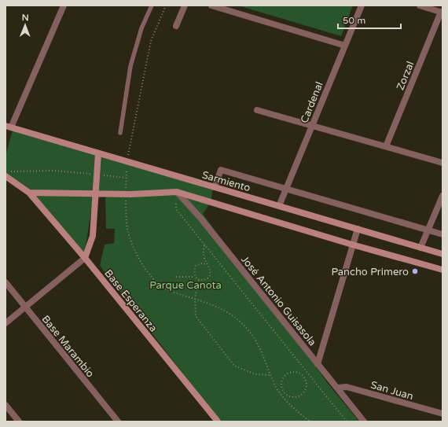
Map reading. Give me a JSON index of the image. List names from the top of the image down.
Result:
{
  "streets": {
    "main road": ["Sarmiento", "Base Esperanza"],
    "street": [
      "Zorzal",
      "Cardenal",
      "José Antonio Guisasola",
      "Base Marambio",
      "San Juan"
    ]
  },
  "crossings": [
    ["Cardenal", "Sarmiento"],
    ["José Antonio Guisasola", "San Juan"]
  ],
  "parks": ["Parque Canota"],
  "places": ["Pancho Primero"],
  "scale_bar": "50 m",
  "north": "top"
}
